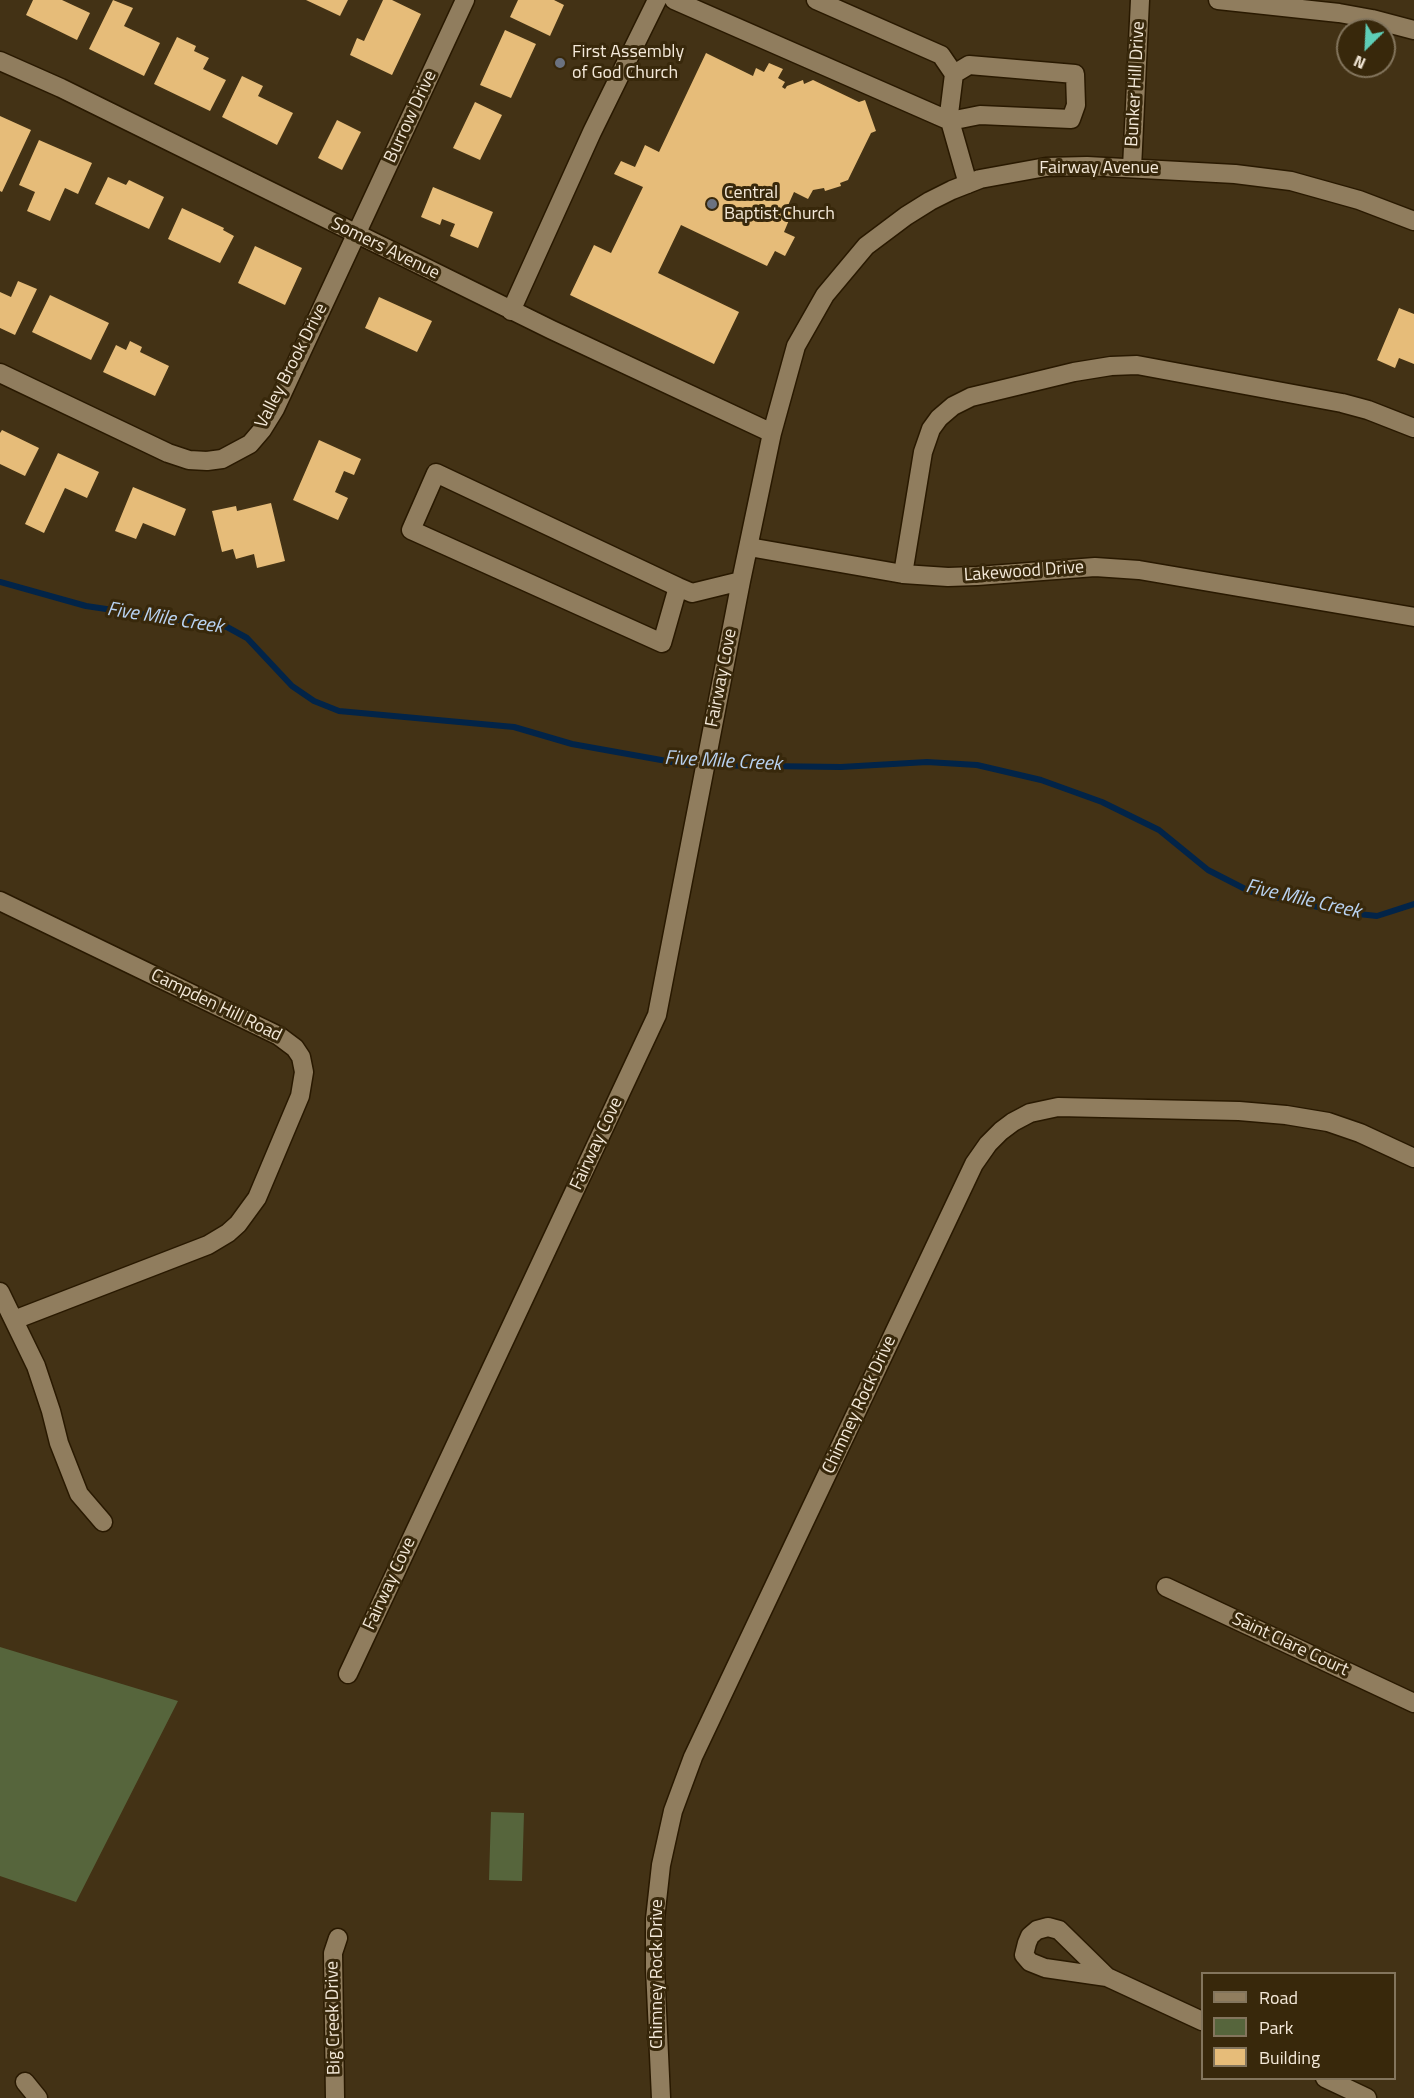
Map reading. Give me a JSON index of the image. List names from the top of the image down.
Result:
{
  "streets": {
    "street": [
      "Bunker Hill Drive",
      "Burrow Drive",
      "Fairway Avenue",
      "Somers Avenue",
      "Valley Brook Drive",
      "Lakewood Drive",
      "Fairway Cove",
      "Campden Hill Road",
      "Chimney Rock Drive",
      "Saint Clare Court",
      "Big Creek Drive"
    ]
  },
  "crossings": [
    ["Bunker Hill Drive", "Fairway Avenue"],
    ["Burrow Drive", "Somers Avenue"],
    ["Burrow Drive", "Valley Brook Drive"],
    ["Fairway Avenue", "Somers Avenue"],
    ["Somers Avenue", "Valley Brook Drive"]
  ],
  "water": ["Five Mile Creek"],
  "places": ["First Assembly of God Church", "Central Baptist Church"],
  "legend": ["Road", "Park", "Building"],
  "north": "bottom left"
}
